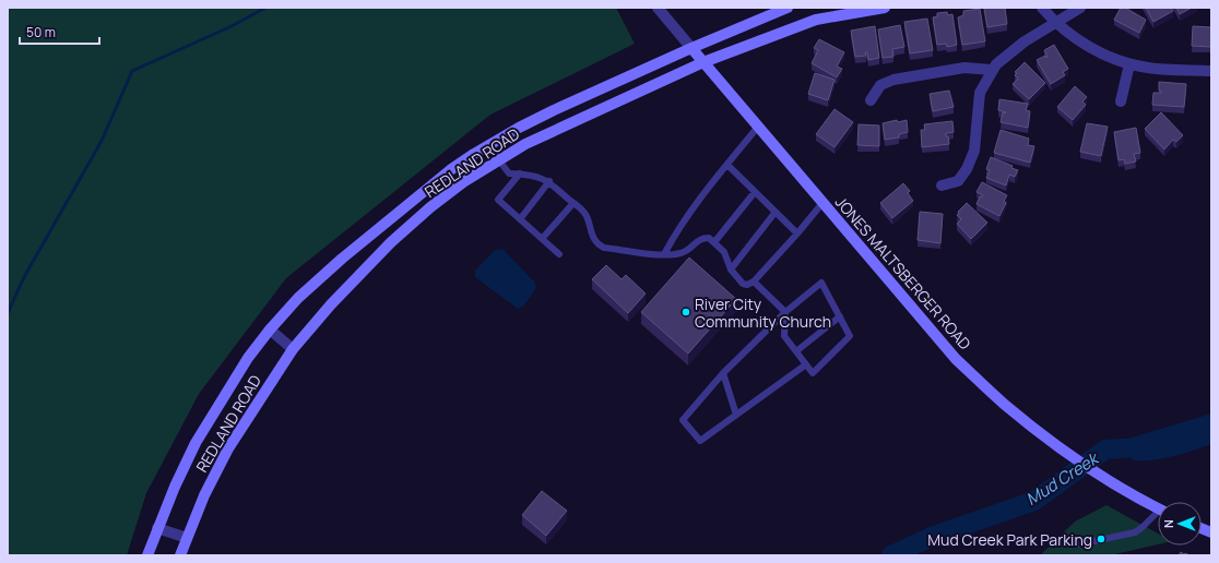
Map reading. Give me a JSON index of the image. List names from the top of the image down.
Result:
{
  "streets": {
    "main road": ["REDLAND ROAD", "JONES MALTSBERGER ROAD"]
  },
  "crossings": [
    ["REDLAND ROAD", "JONES MALTSBERGER ROAD"]
  ],
  "water": ["Mud Creek"],
  "places": ["River City Community Church", "Mud Creek Park Parking"],
  "scale_bar": "50 m",
  "north": "left"
}
